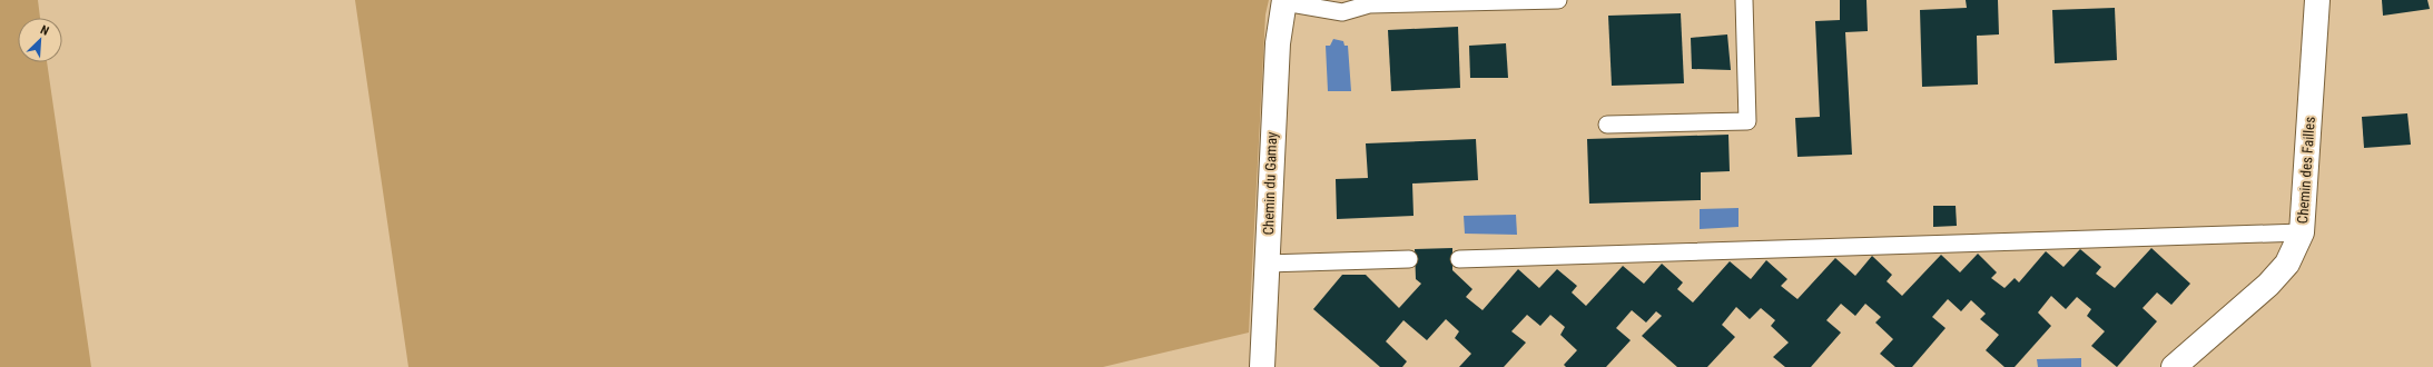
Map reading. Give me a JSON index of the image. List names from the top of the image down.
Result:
{
  "streets": {
    "street": ["Chemin des Failles", "Chemin du Gamay"]
  },
  "north": "top right"
}
